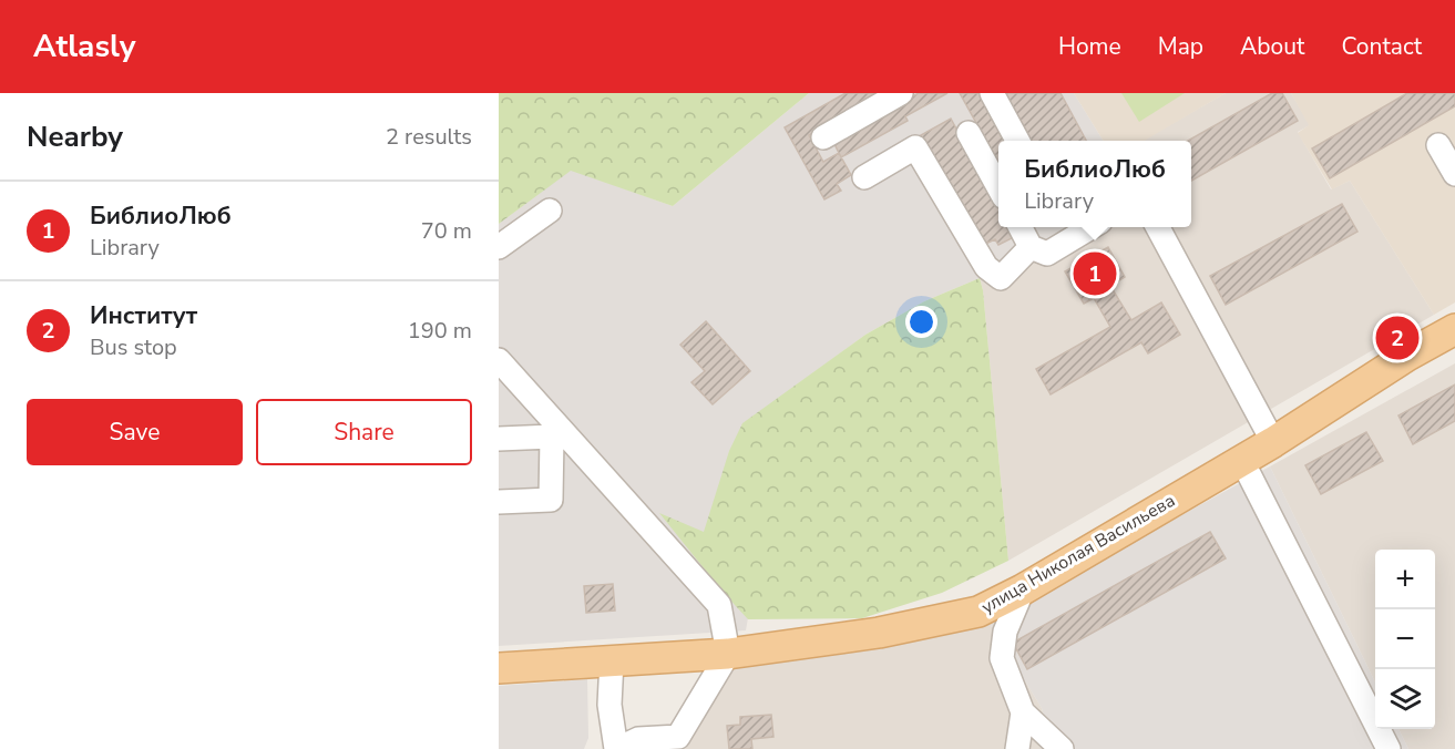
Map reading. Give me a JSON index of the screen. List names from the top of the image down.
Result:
{
  "streets": {
    "main road": ["улица Николая Васильева"]
  },
  "page": {
    "header": "Atlasly",
    "nav": [
      "Home",
      "Map",
      "About",
      "Contact"
    ],
    "heading": ["Nearby", "2 results"],
    "popup": ["БиблиоЛюб", "Library"],
    "list": [
      {
        "mark": "1",
        "name": "БиблиоЛюб",
        "note": "Library",
        "value": "70 m"
      },
      {
        "mark": "2",
        "name": "Институт",
        "note": "Bus stop",
        "value": "190 m"
      }
    ],
    "pins": ["1", "2"],
    "buttons": ["Save", "Share"],
    "map_buttons": ["+", "−"]
  }
}
